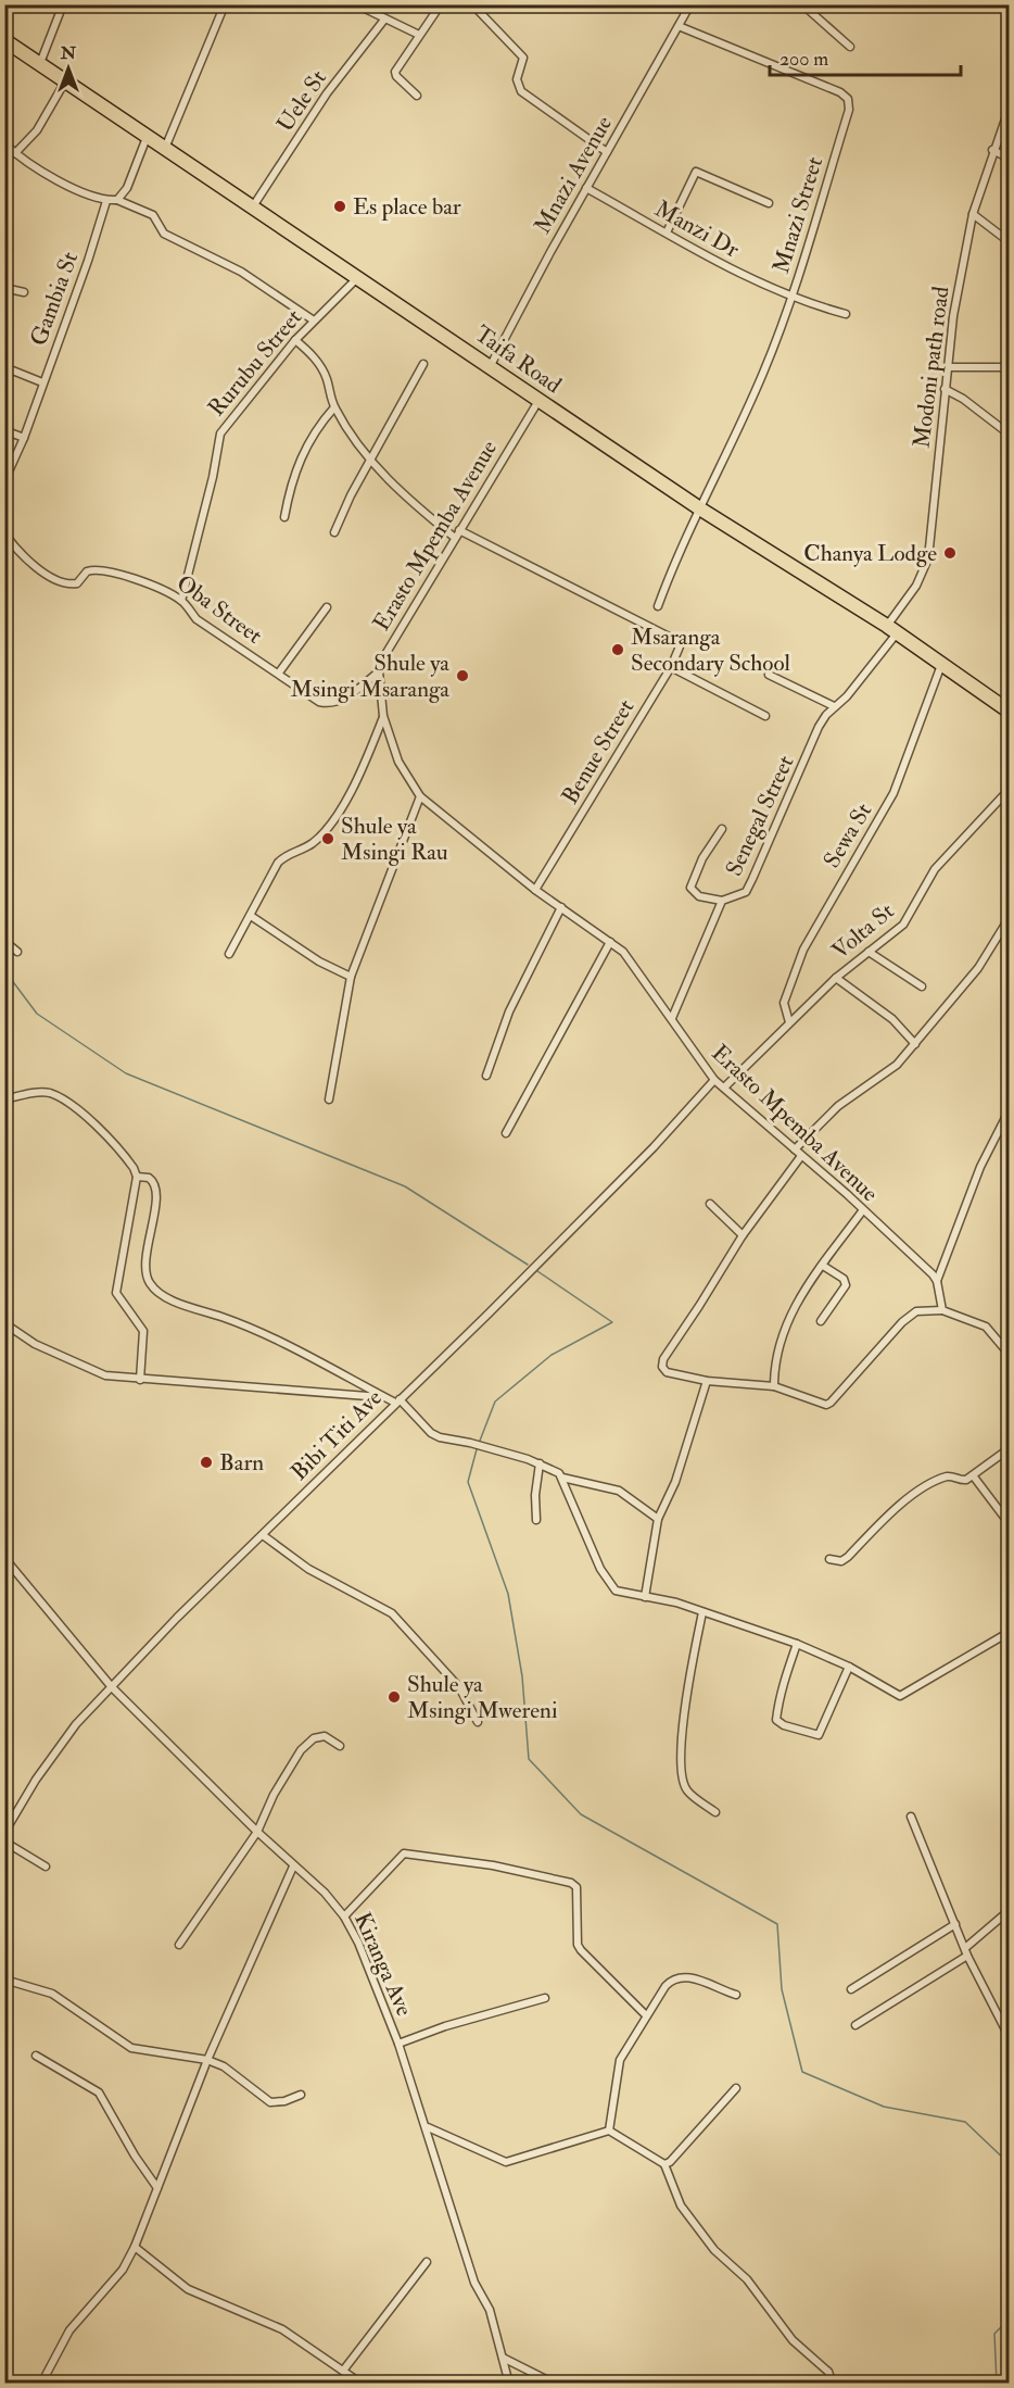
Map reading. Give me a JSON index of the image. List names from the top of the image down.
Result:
{
  "streets": {
    "highway": ["Taifa Road"],
    "street": [
      "Uele St",
      "Mnazi Avenue",
      "Mnazi Street",
      "Manzi Dr",
      "Gambia St",
      "Rurubu Street",
      "Modoni path road",
      "Erasto Mpemba Avenue",
      "Oba Street",
      "Benue Street",
      "Senegal Street",
      "Sewa St",
      "Volta St",
      "Bibi Titi Ave",
      "Kiranga Ave"
    ]
  },
  "crossings": [
    ["Uele St", "Taifa Road"],
    ["Mnazi Avenue", "Mnazi Street"],
    ["Mnazi Avenue", "Manzi Dr"],
    ["Mnazi Avenue", "Taifa Road"],
    ["Mnazi Street", "Manzi Dr"],
    ["Mnazi Street", "Taifa Road"],
    ["Taifa Road", "Rurubu Street"],
    ["Taifa Road", "Modoni path road"],
    ["Taifa Road", "Erasto Mpemba Avenue"],
    ["Taifa Road", "Senegal Street"],
    ["Taifa Road", "Sewa St"],
    ["Rurubu Street", "Oba Street"],
    ["Modoni path road", "Senegal Street"],
    ["Erasto Mpemba Avenue", "Oba Street"],
    ["Erasto Mpemba Avenue", "Benue Street"],
    ["Erasto Mpemba Avenue", "Senegal Street"],
    ["Erasto Mpemba Avenue", "Volta St"],
    ["Erasto Mpemba Avenue", "Bibi Titi Ave"],
    ["Sewa St", "Volta St"],
    ["Bibi Titi Ave", "Kiranga Ave"]
  ],
  "places": [
    "Es place bar",
    "Chanya Lodge",
    "Msaranga Secondary School",
    "Shule ya Msingi Msaranga",
    "Shule ya Msingi Rau",
    "Barn",
    "Shule ya Msingi Mwereni"
  ],
  "scale_bar": "200 m",
  "north": "top"
}
